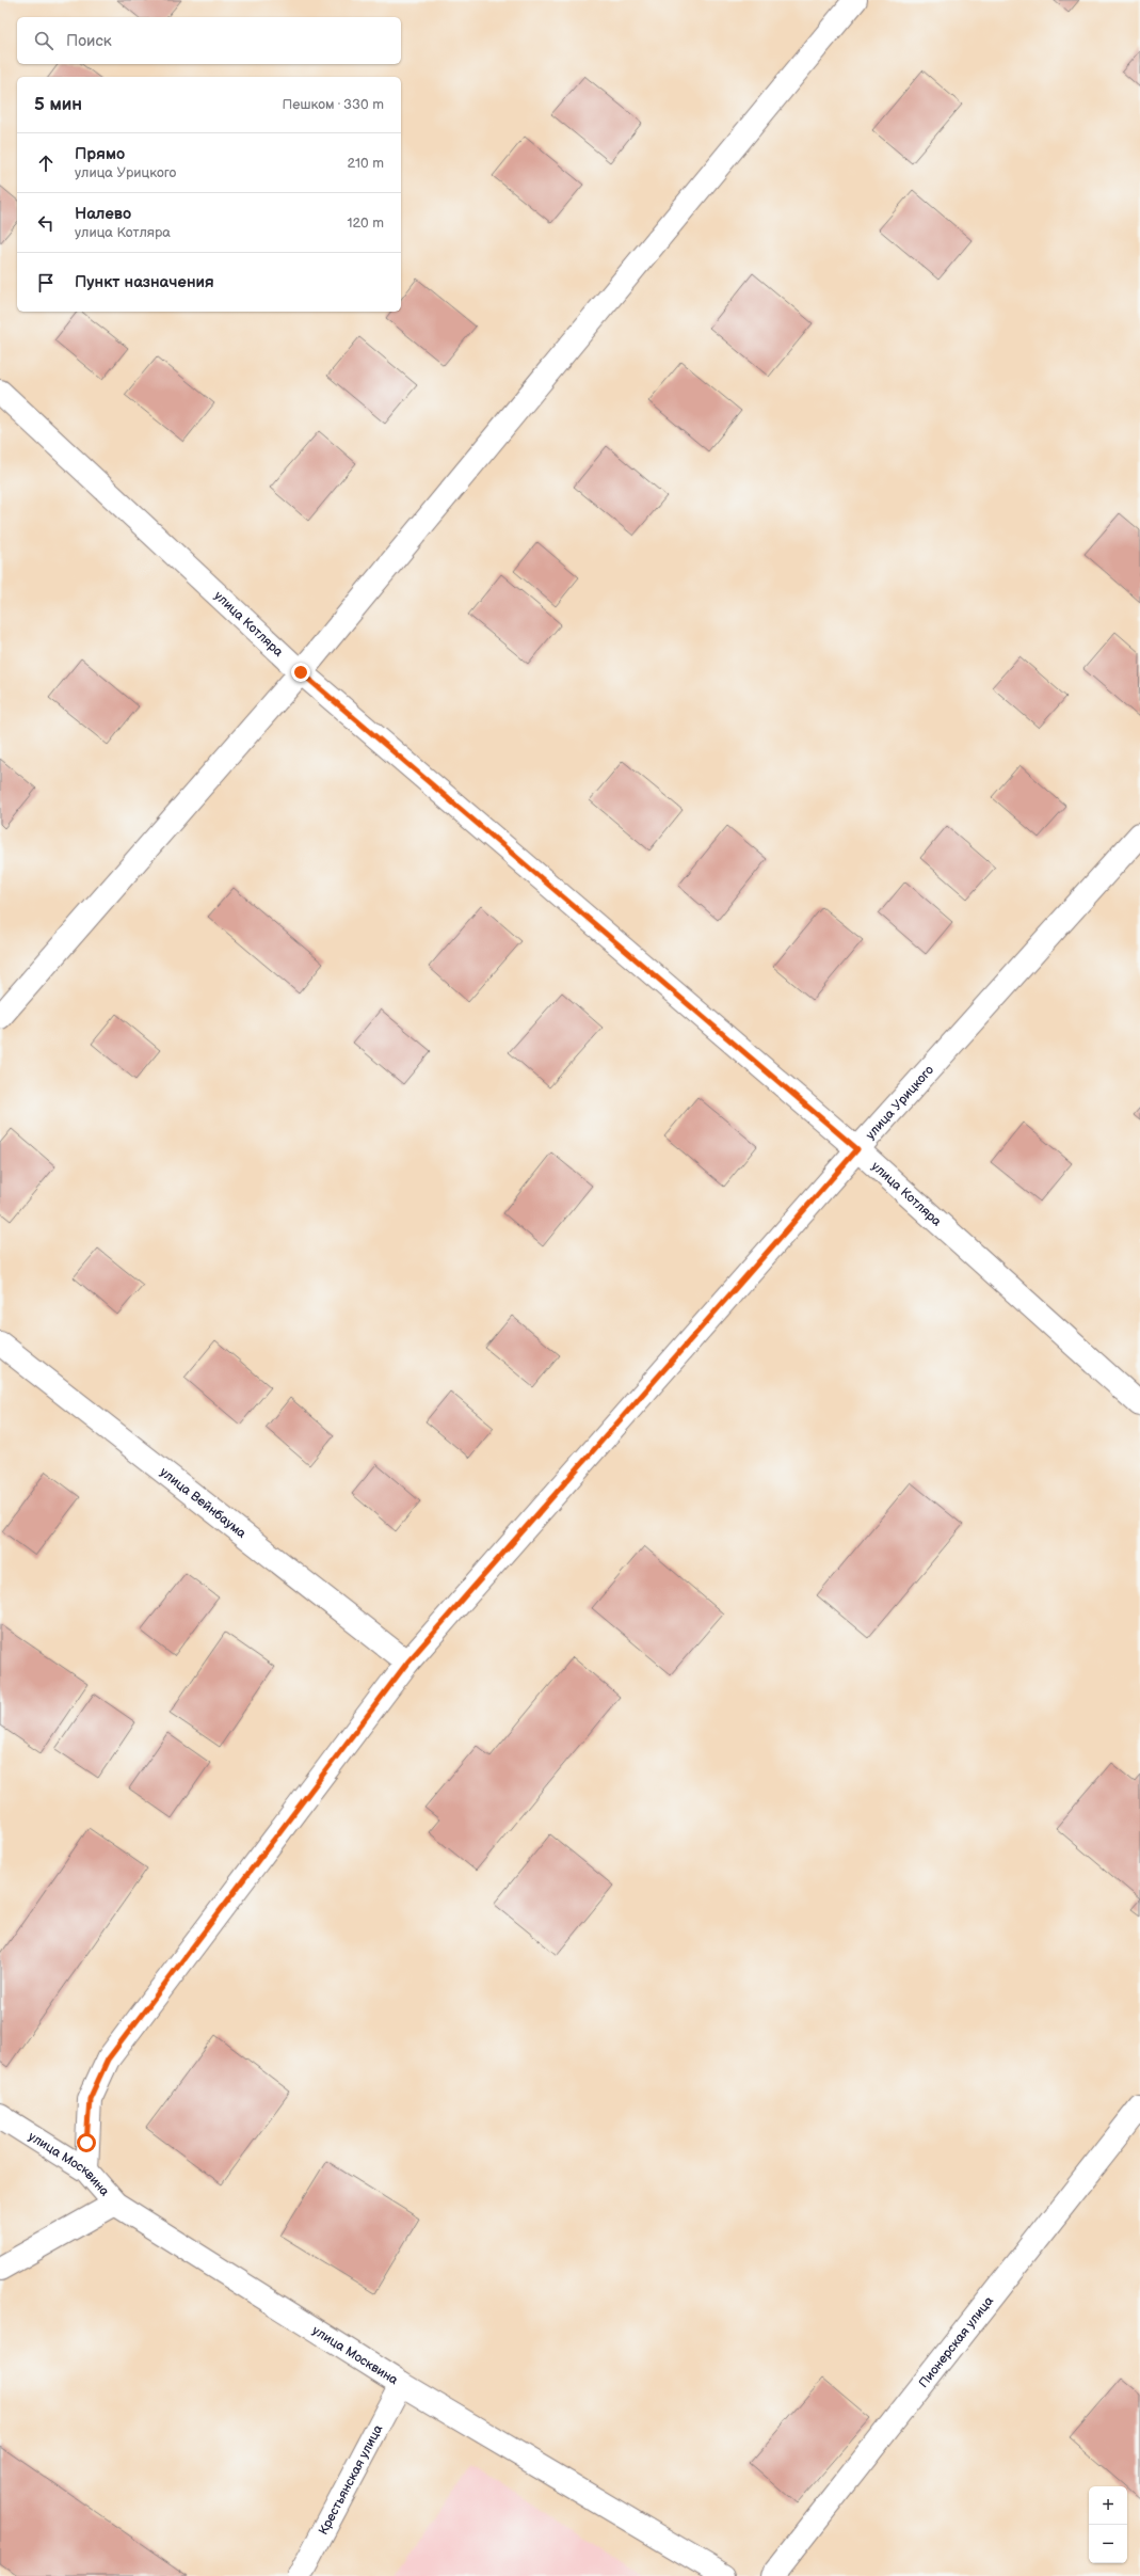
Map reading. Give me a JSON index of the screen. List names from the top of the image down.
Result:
{
  "streets": {
    "street": [
      "улица Котляра",
      "улица Урицкого",
      "улица Вейнбаума",
      "улица Москвина",
      "Пионерская улица",
      "Крестьянская улица"
    ]
  },
  "crossings": [
    ["улица Котляра", "улица Урицкого"],
    ["улица Урицкого", "улица Вейнбаума"],
    ["улица Урицкого", "улица Москвина"],
    ["улица Москвина", "Крестьянская улица"]
  ],
  "page": {
    "search": "Поиск",
    "heading": ["5 мин", "Пешком · 330 m"],
    "list": [
      ["Прямо", "улица Урицкого", "210 m"],
      ["Налево", "улица Котляра", "120 m"],
      "Пункт назначения"
    ],
    "map_buttons": ["+", "−"]
  }
}
